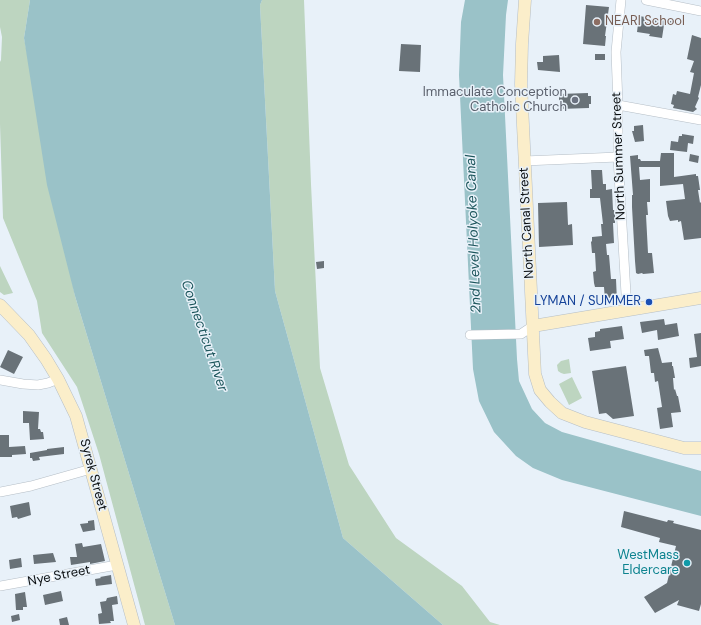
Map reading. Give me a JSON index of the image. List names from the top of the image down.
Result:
{
  "streets": {
    "street": [
      "North Summer Street",
      "North Canal Street",
      "Syrek Street",
      "Nye Street"
    ]
  },
  "crossings": [
    ["Syrek Street", "Nye Street"]
  ],
  "water": ["2nd Level Holyoke Canal", "Connecticut River"],
  "places": [
    "NEARI School",
    "Immaculate Conception Catholic Church",
    "LYMAN / SUMMER",
    "WestMass Eldercare"
  ]
}
